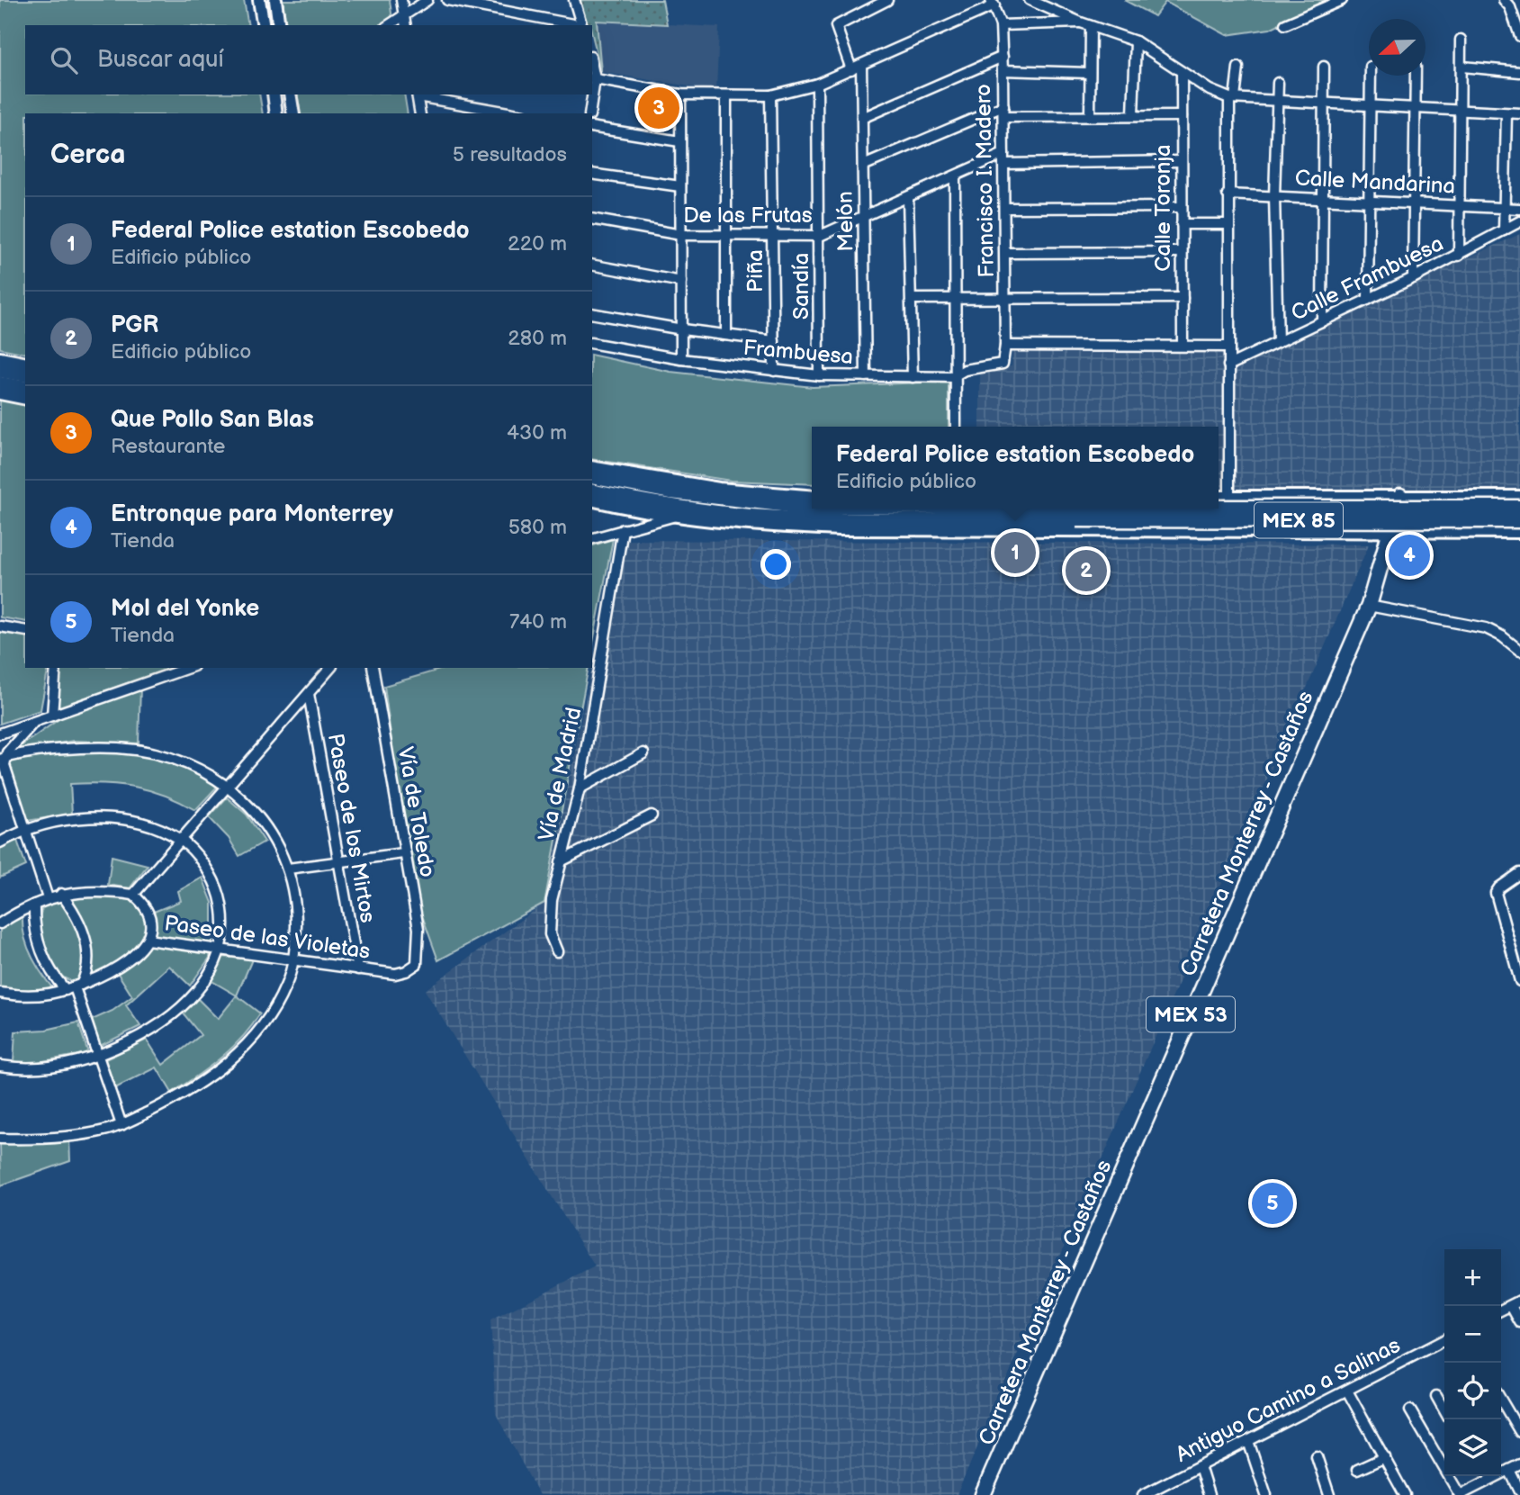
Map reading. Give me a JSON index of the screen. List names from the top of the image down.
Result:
{
  "streets": {
    "main road": ["MEX 85", "Carretera Monterrey - Castaños", "MEX 53"],
    "street": [
      "Francisco I. Madero",
      "Calle Mandarina",
      "Calle Toronja",
      "De las Frutas",
      "Melón",
      "Piña",
      "Calle Frambuesa",
      "Sandía",
      "Frambuesa",
      "Vía de Madrid",
      "Vía de Toledo",
      "Paseo de los Mirtos",
      "Paseo de las Violetas",
      "Antiguo Camino a Salinas"
    ]
  },
  "crossings": [
    ["Francisco I. Madero", "De las Frutas"],
    ["Francisco I. Madero", "Frambuesa"],
    ["De las Frutas", "Melón"],
    ["De las Frutas", "Piña"],
    ["De las Frutas", "Sandía"],
    ["Melón", "Frambuesa"],
    ["Piña", "Frambuesa"],
    ["Sandía", "Frambuesa"],
    ["Vía de Toledo", "Paseo de las Violetas"],
    ["Paseo de los Mirtos", "Paseo de las Violetas"]
  ],
  "north": "left",
  "page": {
    "search": "Buscar aquí",
    "pins": [
      "3",
      "1",
      "4",
      "2",
      "5"
    ],
    "heading": ["Cerca", "5 resultados"],
    "list": [
      {
        "mark": "1",
        "name": "Federal Police estation Escobedo",
        "note": "Edificio público",
        "value": "220 m"
      },
      {
        "mark": "2",
        "name": "PGR",
        "note": "Edificio público",
        "value": "280 m"
      },
      {
        "mark": "3",
        "name": "Que Pollo San Blas",
        "note": "Restaurante",
        "value": "430 m"
      },
      {
        "mark": "4",
        "name": "Entronque para Monterrey",
        "note": "Tienda",
        "value": "580 m"
      },
      {
        "mark": "5",
        "name": "Mol del Yonke",
        "note": "Tienda",
        "value": "740 m"
      }
    ],
    "popup": ["Federal Police estation Escobedo", "Edificio público"],
    "map_buttons": ["+", "−"]
  }
}
